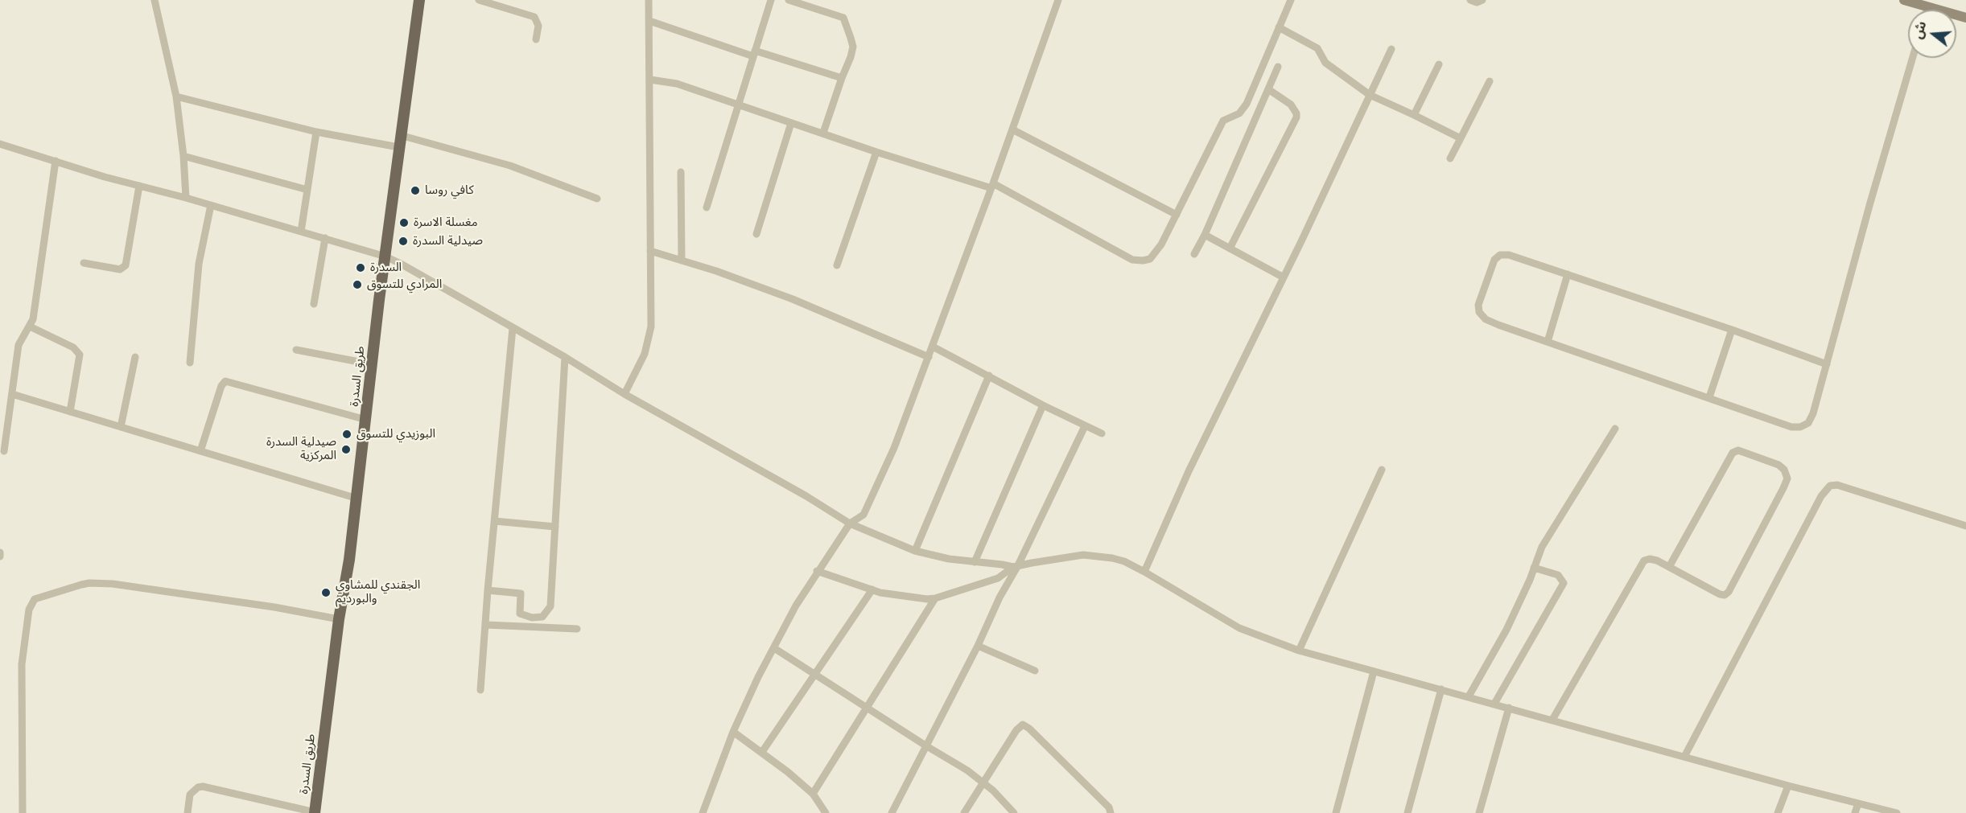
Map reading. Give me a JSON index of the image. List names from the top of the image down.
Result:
{
  "streets": {
    "main road": ["طريق السدرة"]
  },
  "places": [
    "كافي روسا",
    "مغسلة الاسرة",
    "صيدلية السدرة",
    "السدرة",
    "المرادي للتسوق",
    "البوزيدي للتسوق",
    "صيدلية السدرة المركزية",
    "الجقندي للمشاوي والبورديم"
  ],
  "north": "left"
}
